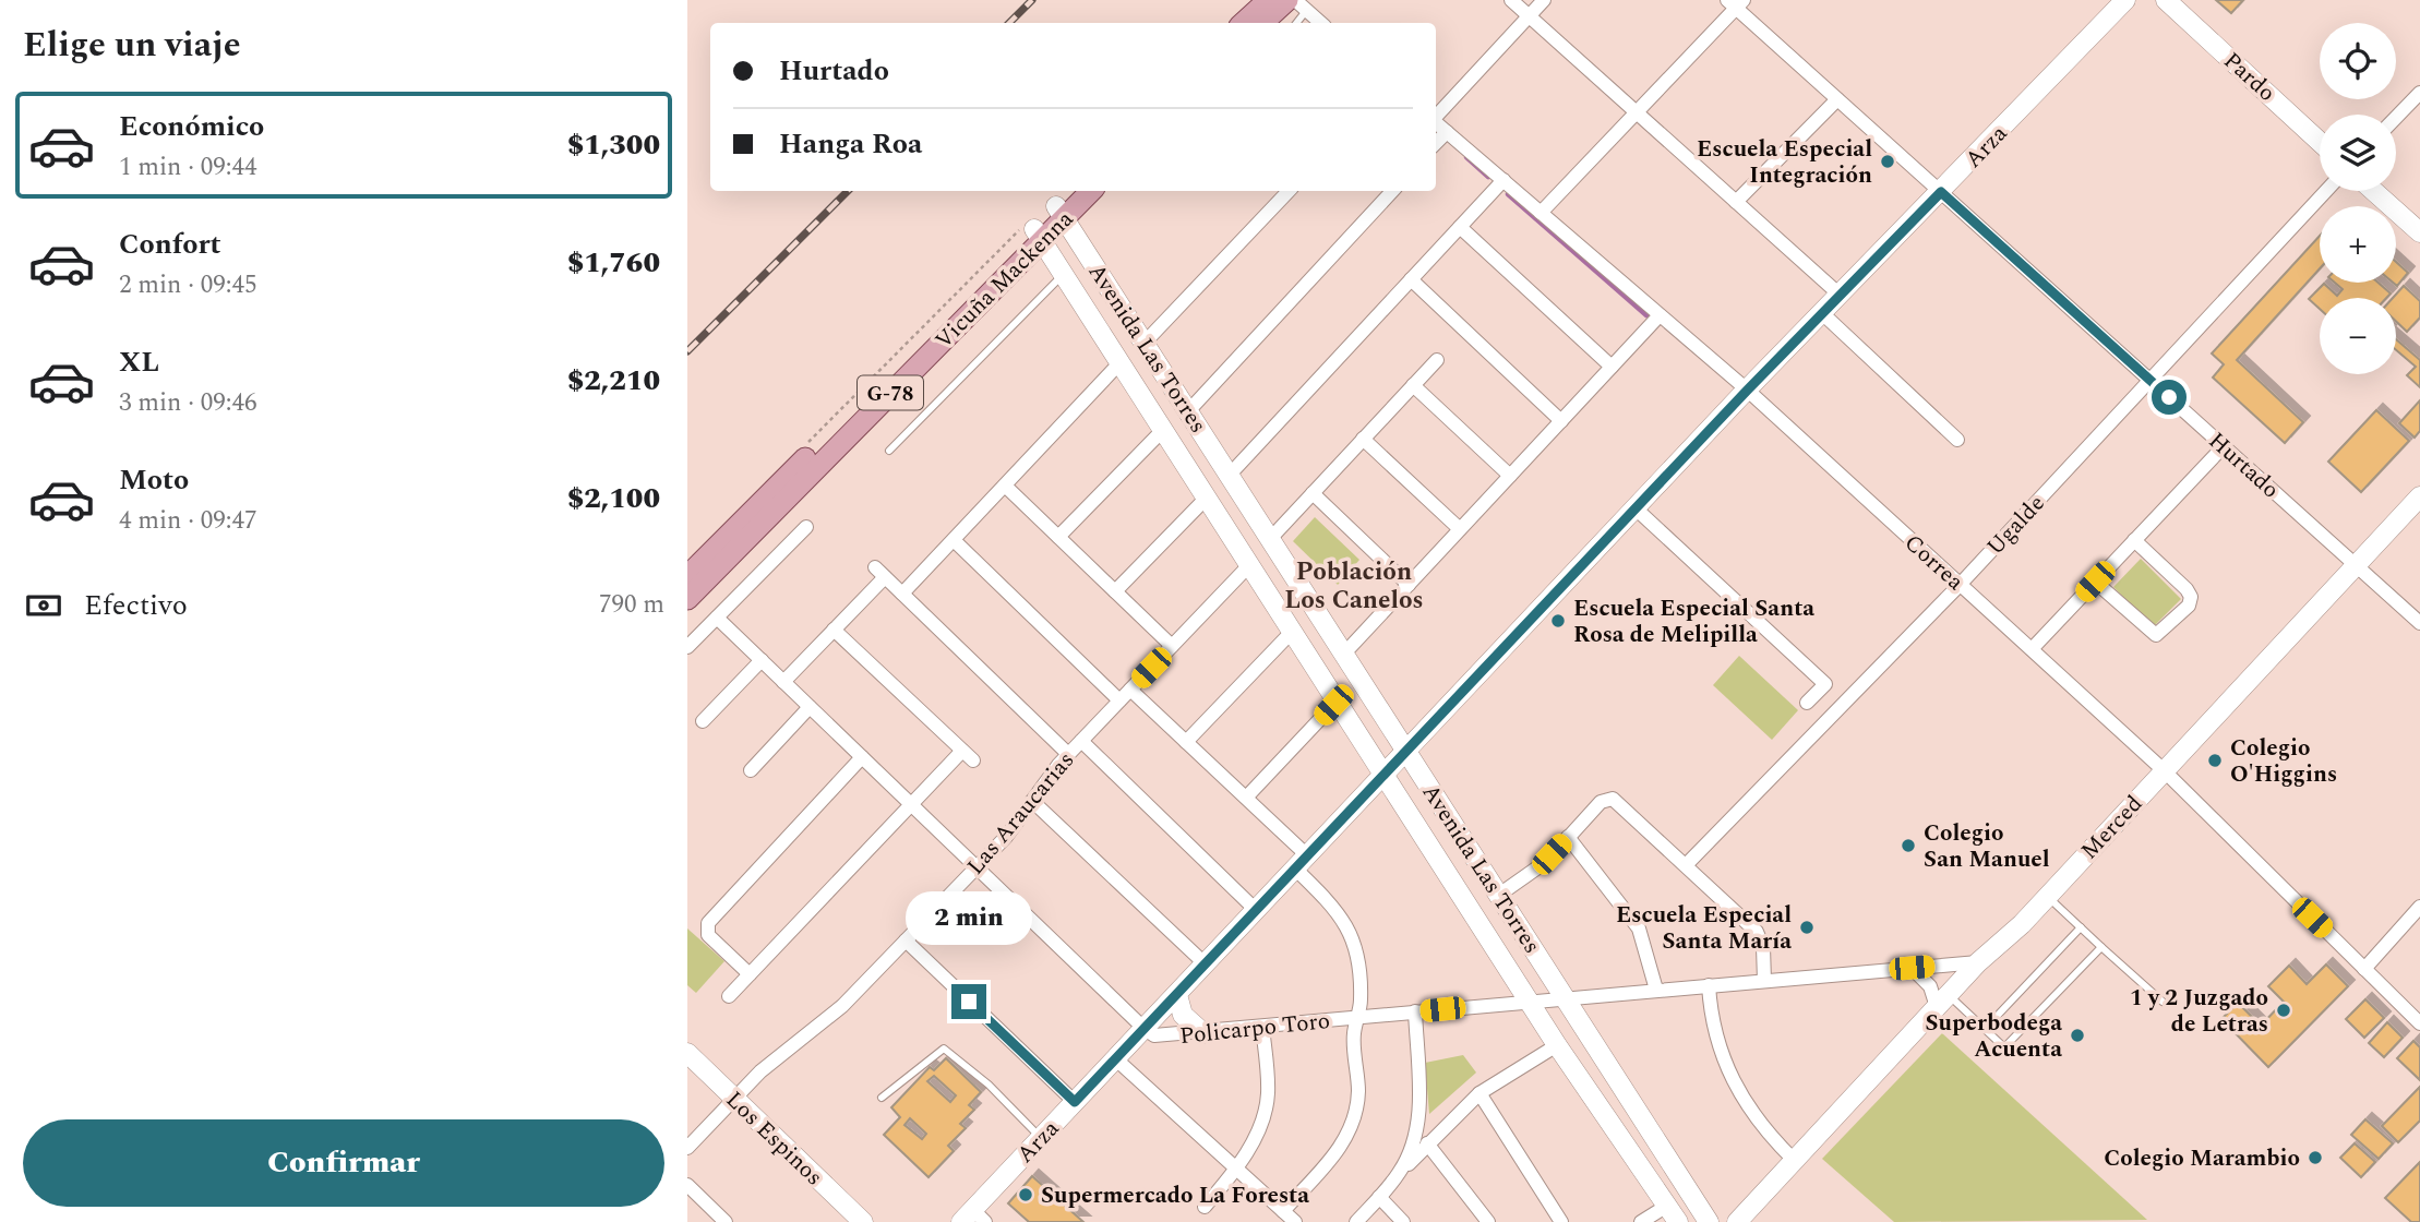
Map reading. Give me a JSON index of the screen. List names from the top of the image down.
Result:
{
  "streets": {
    "main road": [
      "Pardo",
      "Arza",
      "Vicuña Mackenna",
      "Avenida Las Torres",
      "G-78",
      "Merced",
      "Los Espinos"
    ],
    "street": [
      "Hurtado",
      "Ugalde",
      "Correa",
      "Las Araucarias",
      "Policarpo Toro"
    ]
  },
  "crossings": [
    ["Arza", "Avenida Las Torres"],
    ["Arza", "Hurtado"],
    ["Arza", "Correa"],
    ["Arza", "Policarpo Toro"],
    ["Vicuña Mackenna", "Avenida Las Torres"],
    ["Avenida Las Torres", "Las Araucarias"],
    ["Avenida Las Torres", "Policarpo Toro"],
    ["Hurtado", "Ugalde"],
    ["Hurtado", "Merced"],
    ["Ugalde", "Correa"],
    ["Correa", "Merced"],
    ["Las Araucarias", "Policarpo Toro"],
    ["Las Araucarias", "Los Espinos"],
    ["Merced", "Policarpo Toro"]
  ],
  "districts": ["Población Los Canelos"],
  "places": [
    "Escuela Especial Integración",
    "Escuela Especial Santa Rosa de Melipilla",
    "Colegio O'Higgins",
    "Colegio San Manuel",
    "Escuela Especial Santa María",
    "1 y 2 Juzgado de Letras",
    "Superbodega Acuenta",
    "Colegio Marambio",
    "Supermercado La Foresta"
  ],
  "page": {
    "heading": "Elige un viaje",
    "map_buttons": ["+", "−"],
    "banner": ["Hurtado", "Hanga Roa"],
    "list": [
      {
        "name": "Económico",
        "note": "1 min · 09:44",
        "value": "$1,300"
      },
      {
        "name": "Confort",
        "note": "2 min · 09:45",
        "value": "$1,760"
      },
      {
        "name": "XL",
        "note": "3 min · 09:46",
        "value": "$2,210"
      },
      {
        "name": "Moto",
        "note": "4 min · 09:47",
        "value": "$2,100"
      }
    ],
    "pay": ["Efectivo", "790 m"],
    "bubble": "2 min",
    "buttons": "Confirmar"
  }
}
